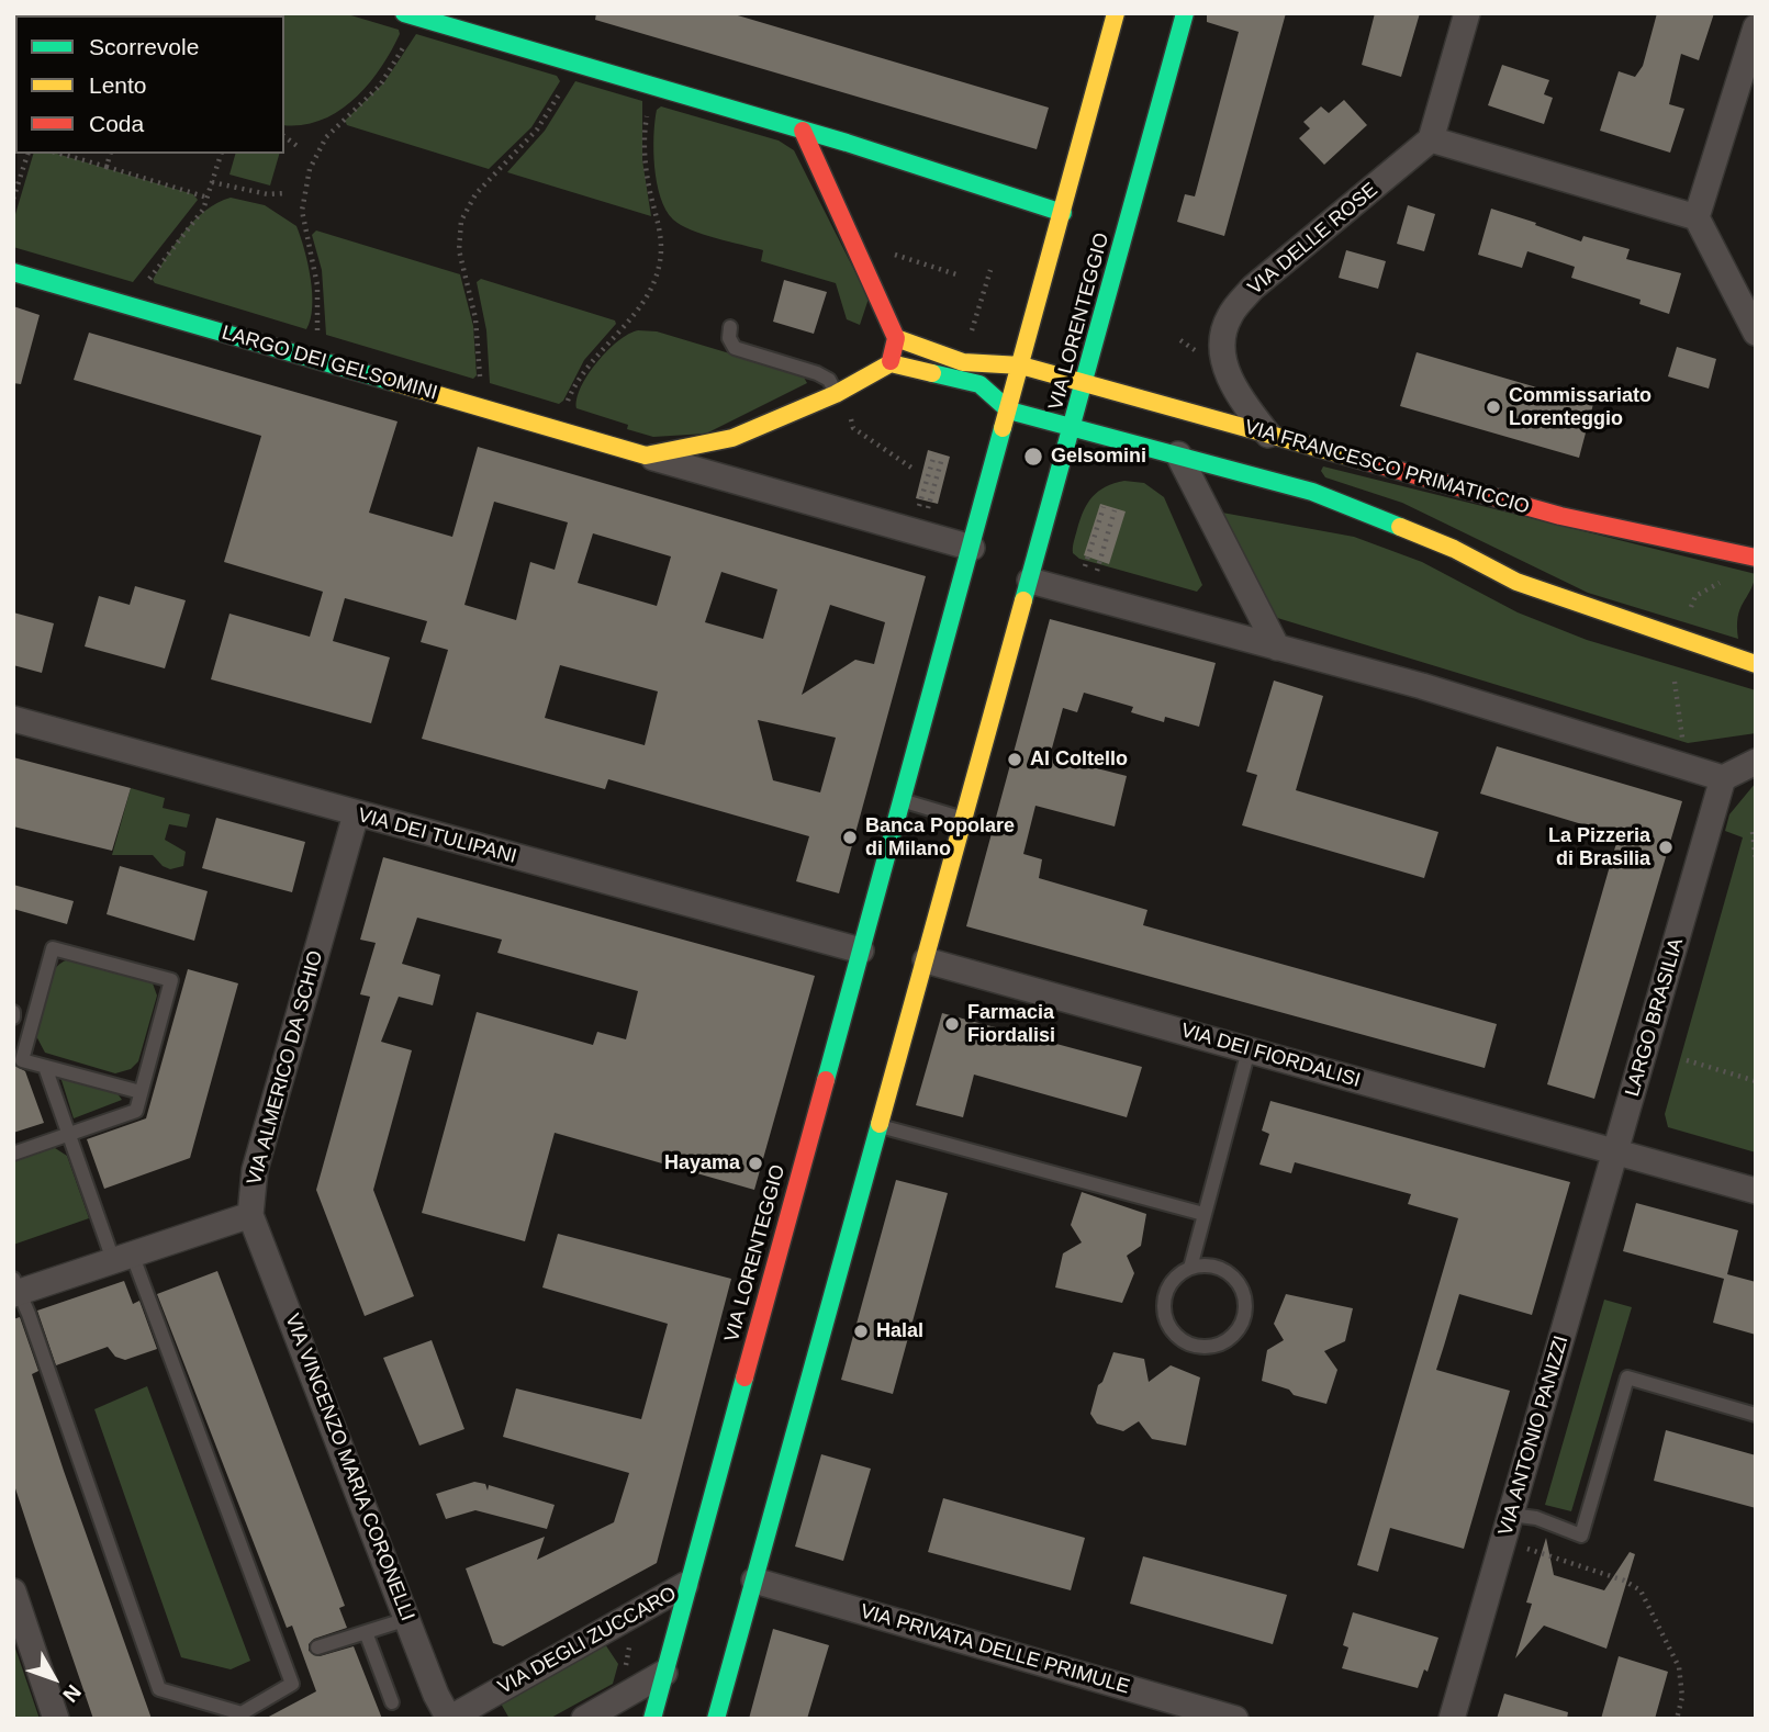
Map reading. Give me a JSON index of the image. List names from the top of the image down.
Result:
{
  "streets": {
    "street": [
      "VIA DELLE ROSE",
      "VIA LORENTEGGIO",
      "LARGO DEI GELSOMINI",
      "VIA FRANCESCO PRIMATICCIO",
      "VIA DEI TULIPANI",
      "LARGO BRASILIA",
      "VIA DEI FIORDALISI",
      "VIA ALMERICO DA SCHIO",
      "VIA ANTONIO PANIZZI",
      "VIA VINCENZO MARIA CORONELLI",
      "VIA DEGLI ZUCCARO",
      "VIA PRIVATA DELLE PRIMULE"
    ]
  },
  "crossings": [
    ["VIA DELLE ROSE", "VIA FRANCESCO PRIMATICCIO"],
    ["VIA LORENTEGGIO", "LARGO DEI GELSOMINI"],
    ["VIA LORENTEGGIO", "VIA FRANCESCO PRIMATICCIO"],
    ["VIA LORENTEGGIO", "VIA DEI TULIPANI"],
    ["VIA LORENTEGGIO", "VIA DEI FIORDALISI"],
    ["VIA LORENTEGGIO", "VIA DEGLI ZUCCARO"],
    ["VIA LORENTEGGIO", "VIA PRIVATA DELLE PRIMULE"],
    ["VIA DEI TULIPANI", "VIA ALMERICO DA SCHIO"],
    ["LARGO BRASILIA", "VIA DEI FIORDALISI"],
    ["LARGO BRASILIA", "VIA ANTONIO PANIZZI"],
    ["VIA DEI FIORDALISI", "VIA ANTONIO PANIZZI"],
    ["VIA ALMERICO DA SCHIO", "VIA VINCENZO MARIA CORONELLI"],
    ["VIA VINCENZO MARIA CORONELLI", "VIA DEGLI ZUCCARO"]
  ],
  "places": [
    "Commissariato Lorenteggio",
    "Gelsomini",
    "Al Coltello",
    "Banca Popolare di Milano",
    "La Pizzeria di Brasilia",
    "Farmacia Fiordalisi",
    "Hayama",
    "Halal"
  ],
  "legend": ["Scorrevole", "Lento", "Coda"],
  "north": "bottom right"
}
